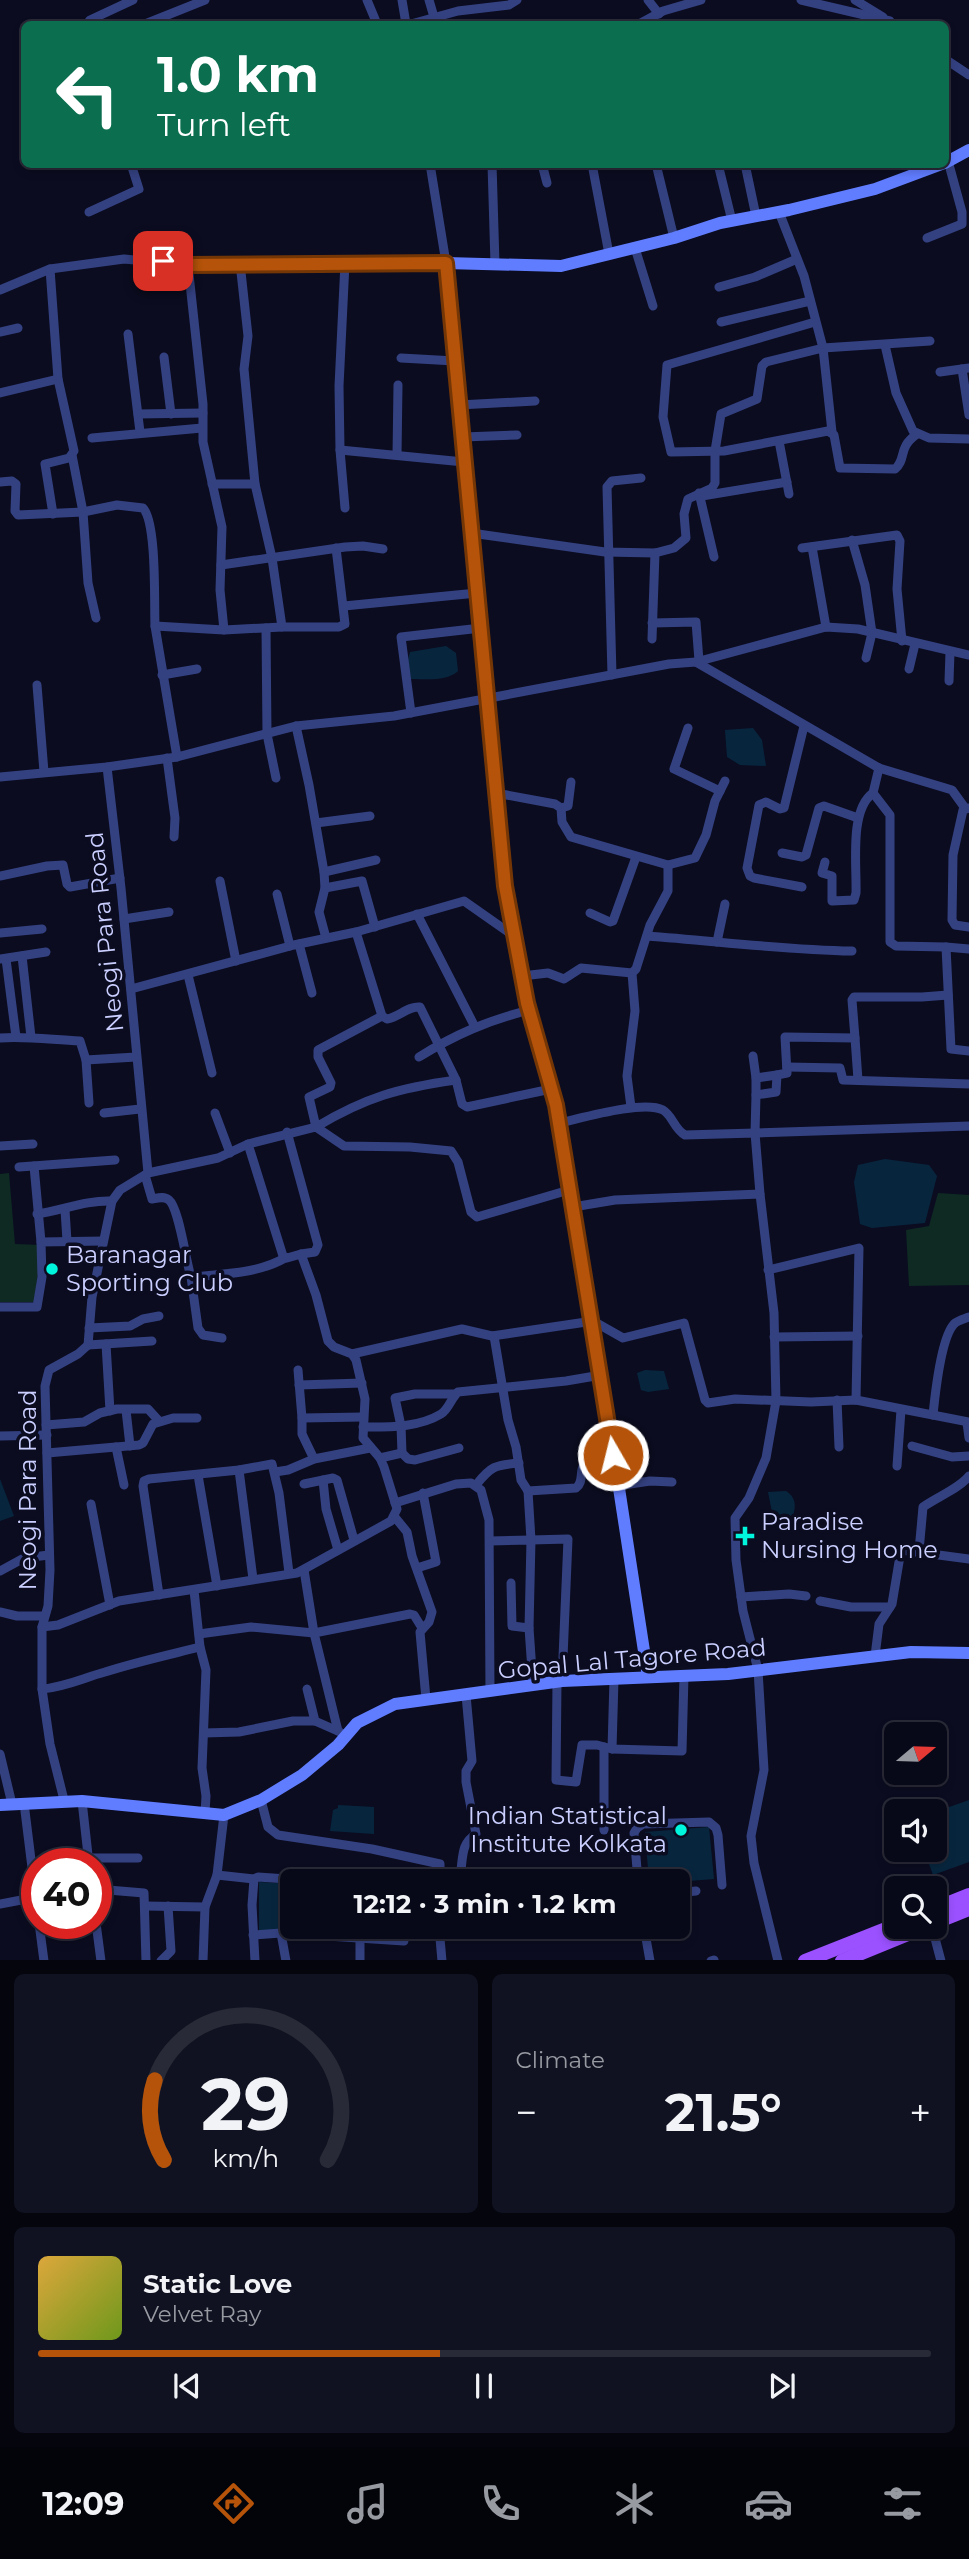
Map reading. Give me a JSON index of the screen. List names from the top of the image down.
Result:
{
  "streets": {
    "street": ["Neogi Para Road", "Gopal Lal Tagore Road"]
  },
  "crossings": [
    ["Neogi Para Road", "Gopal Lal Tagore Road"]
  ],
  "places": {
    "other": ["Baranagar Sporting Club", "Indian Statistical Institute Kolkata"],
    "health": ["Paradise Nursing Home"]
  },
  "north": "right",
  "page": {
    "turn": ["1.0 km", "Turn left"],
    "limit": "40",
    "trip": "12:12 · 3 min · 1.2 km",
    "tile": "Climate",
    "heat": ["−", "21.5°", "+"],
    "song": ["Static Love", "Velvet Ray"],
    "tabs": "12:09",
    "gauge": ["29", "km/h"]
  }
}
